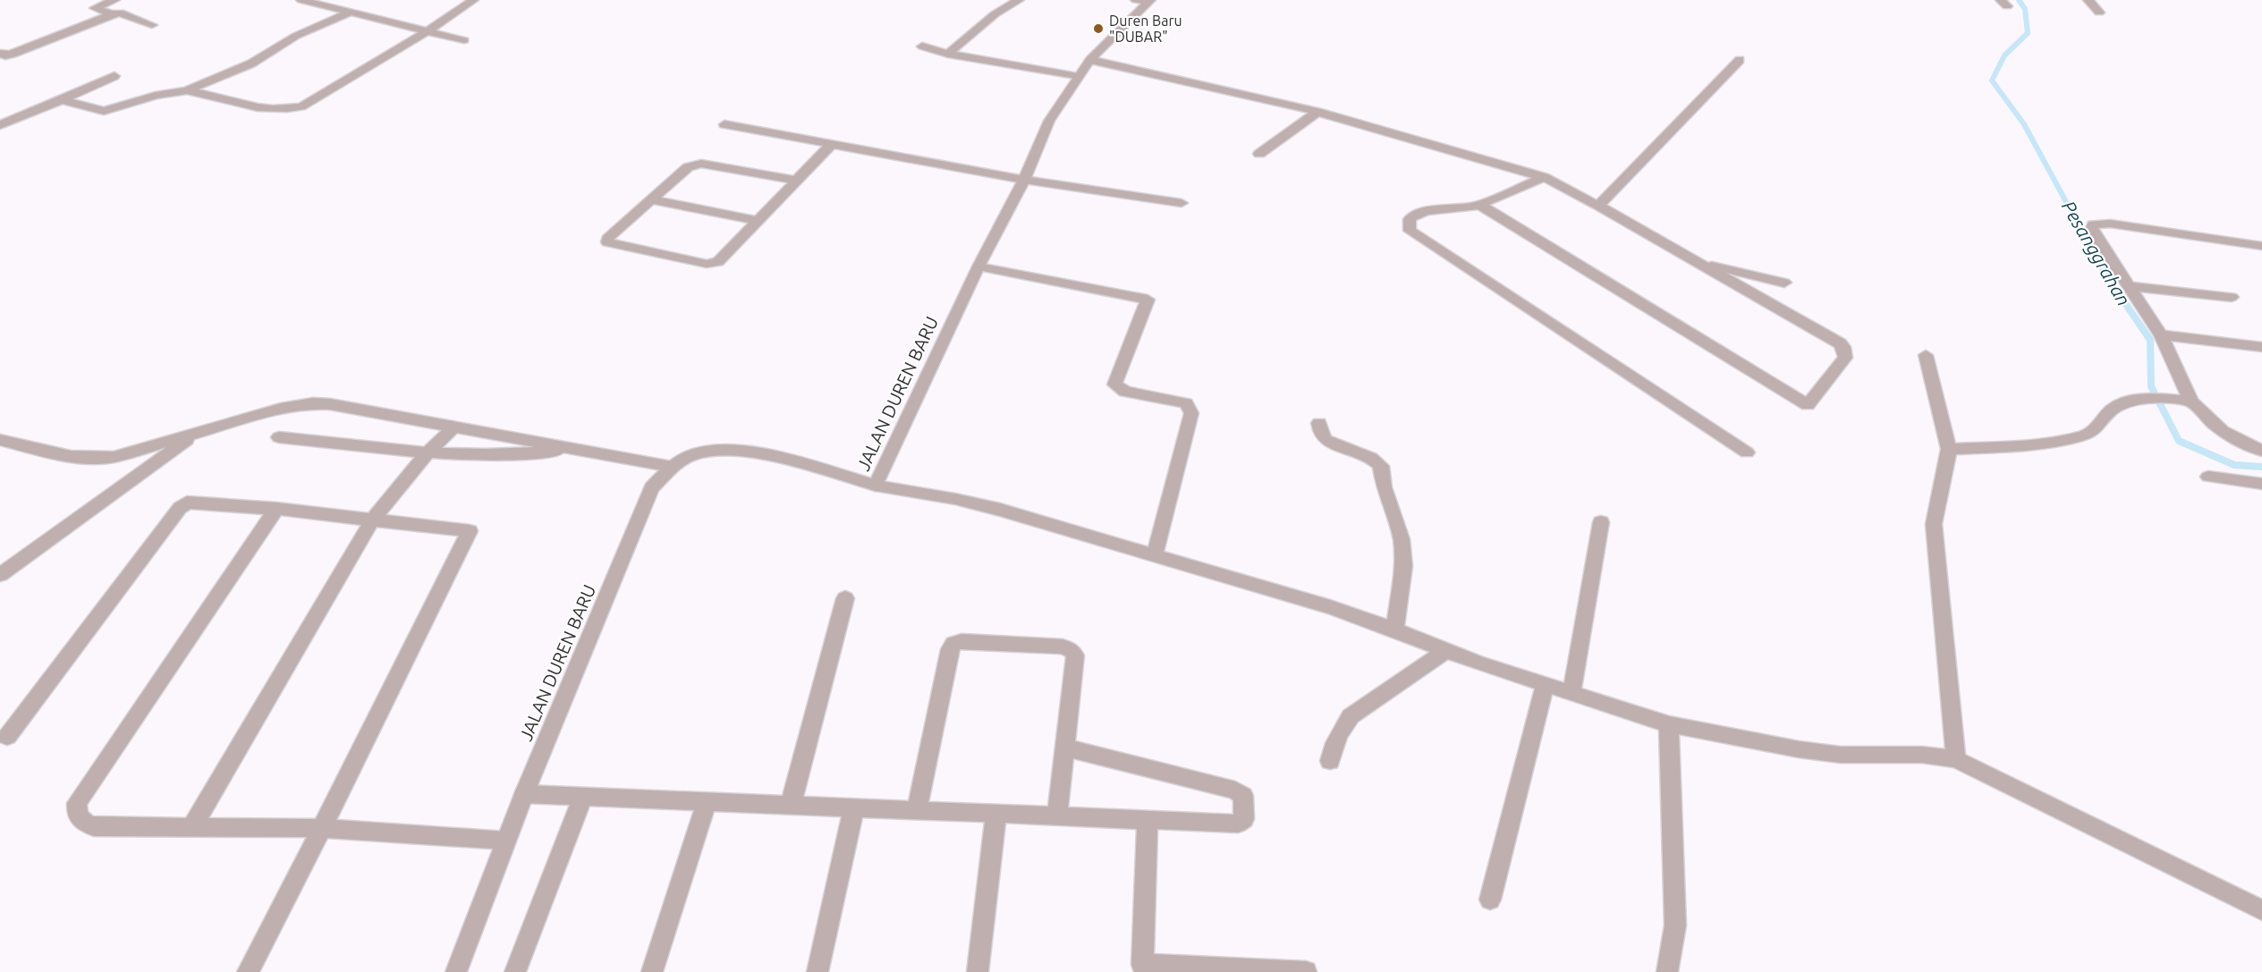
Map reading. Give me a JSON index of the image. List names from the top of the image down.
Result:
{
  "streets": {
    "street": ["JALAN DUREN BARU"]
  },
  "water": ["Pesanggrahan"],
  "places": ["Duren Baru \"DUBAR\""]
}
